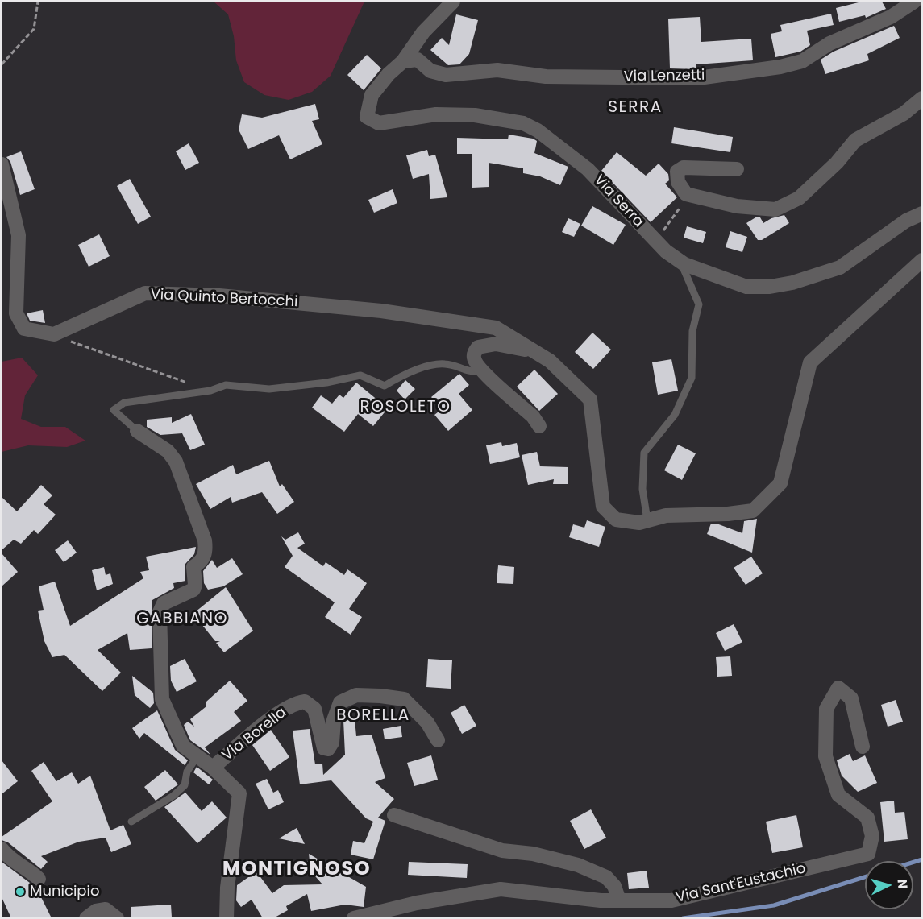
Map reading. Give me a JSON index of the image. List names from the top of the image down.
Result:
{
  "streets": {
    "street": [
      "Via Lenzetti",
      "Via Serra",
      "Via Quinto Bertocchi",
      "Via Borella",
      "Via Sant'Eustachio"
    ]
  },
  "crossings": [
    ["Via Lenzetti", "Via Serra"]
  ],
  "districts": [
    "SERRA",
    "ROSOLETO",
    "GABBIANO",
    "BORELLA",
    "MONTIGNOSO"
  ],
  "places": ["Municipio"],
  "north": "right"
}
